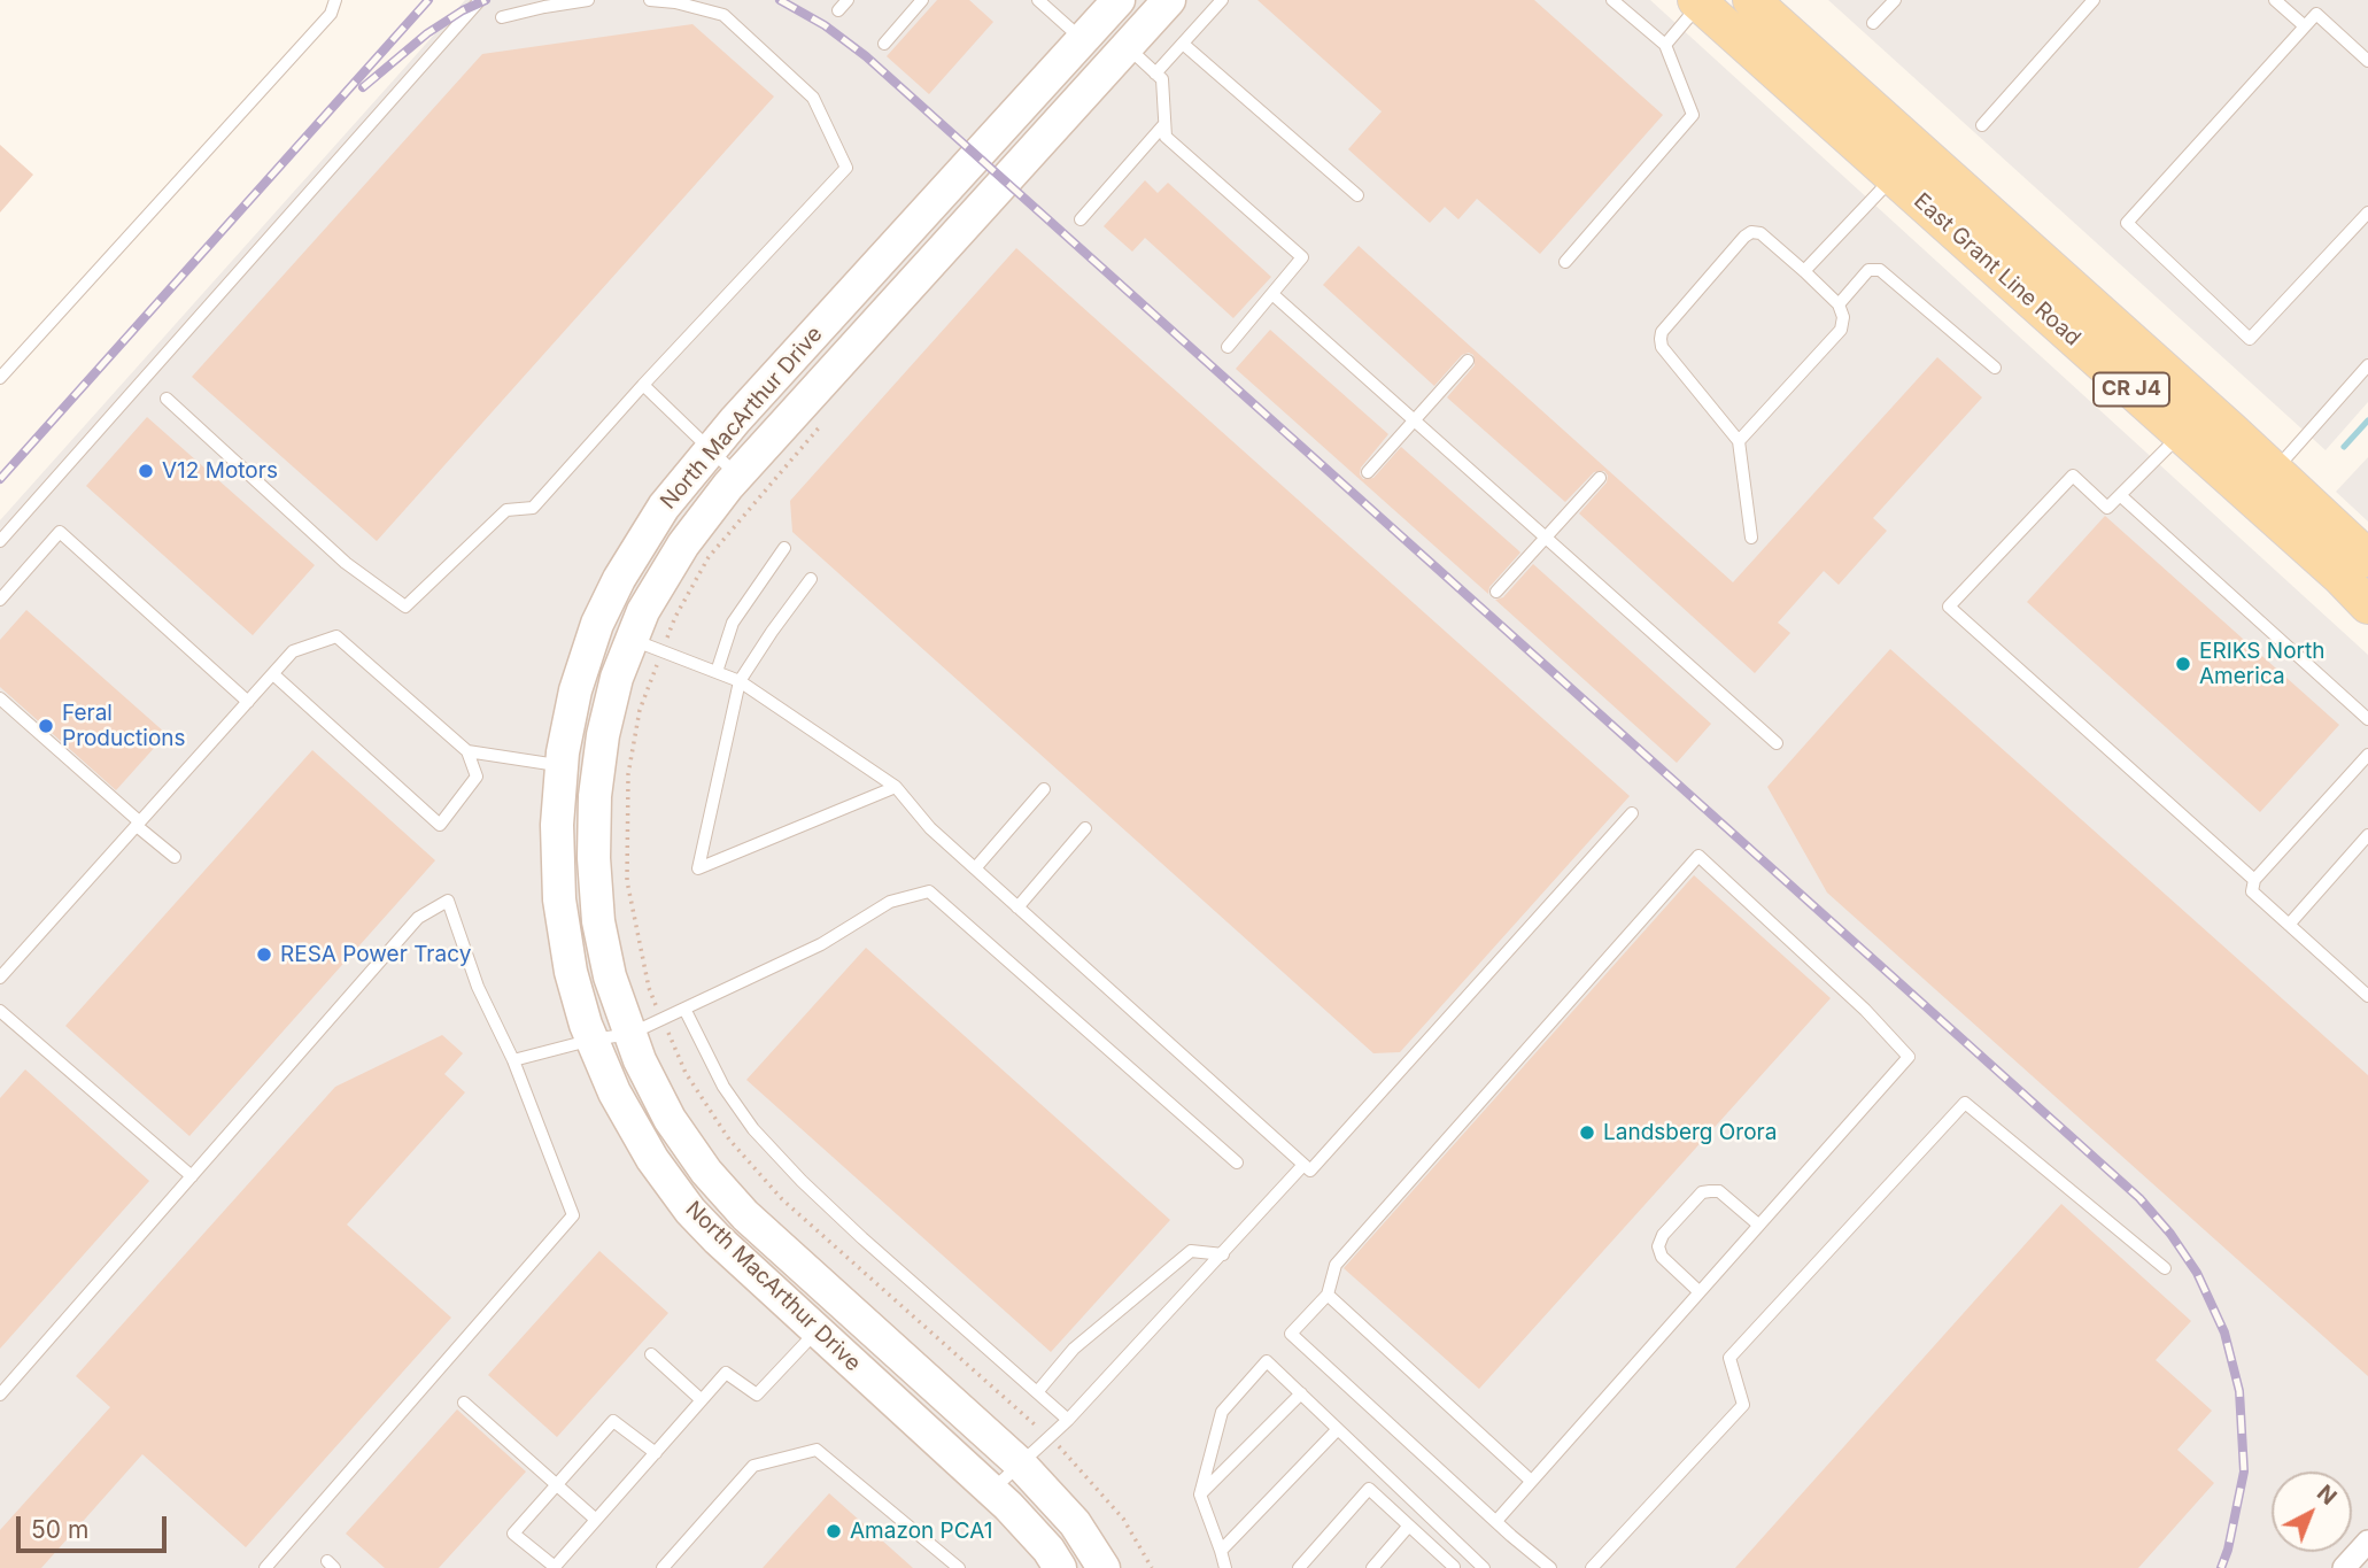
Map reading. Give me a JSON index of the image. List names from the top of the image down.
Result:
{
  "streets": {
    "main road": ["East Grant Line Road", "CR J4", "North MacArthur Drive"]
  },
  "places": [
    "V12 Motors",
    "ERIKS North America",
    "Feral Productions",
    "RESA Power Tracy",
    "Landsberg Orora",
    "Amazon PCA1"
  ],
  "scale_bar": "50 m",
  "north": "top right"
}
